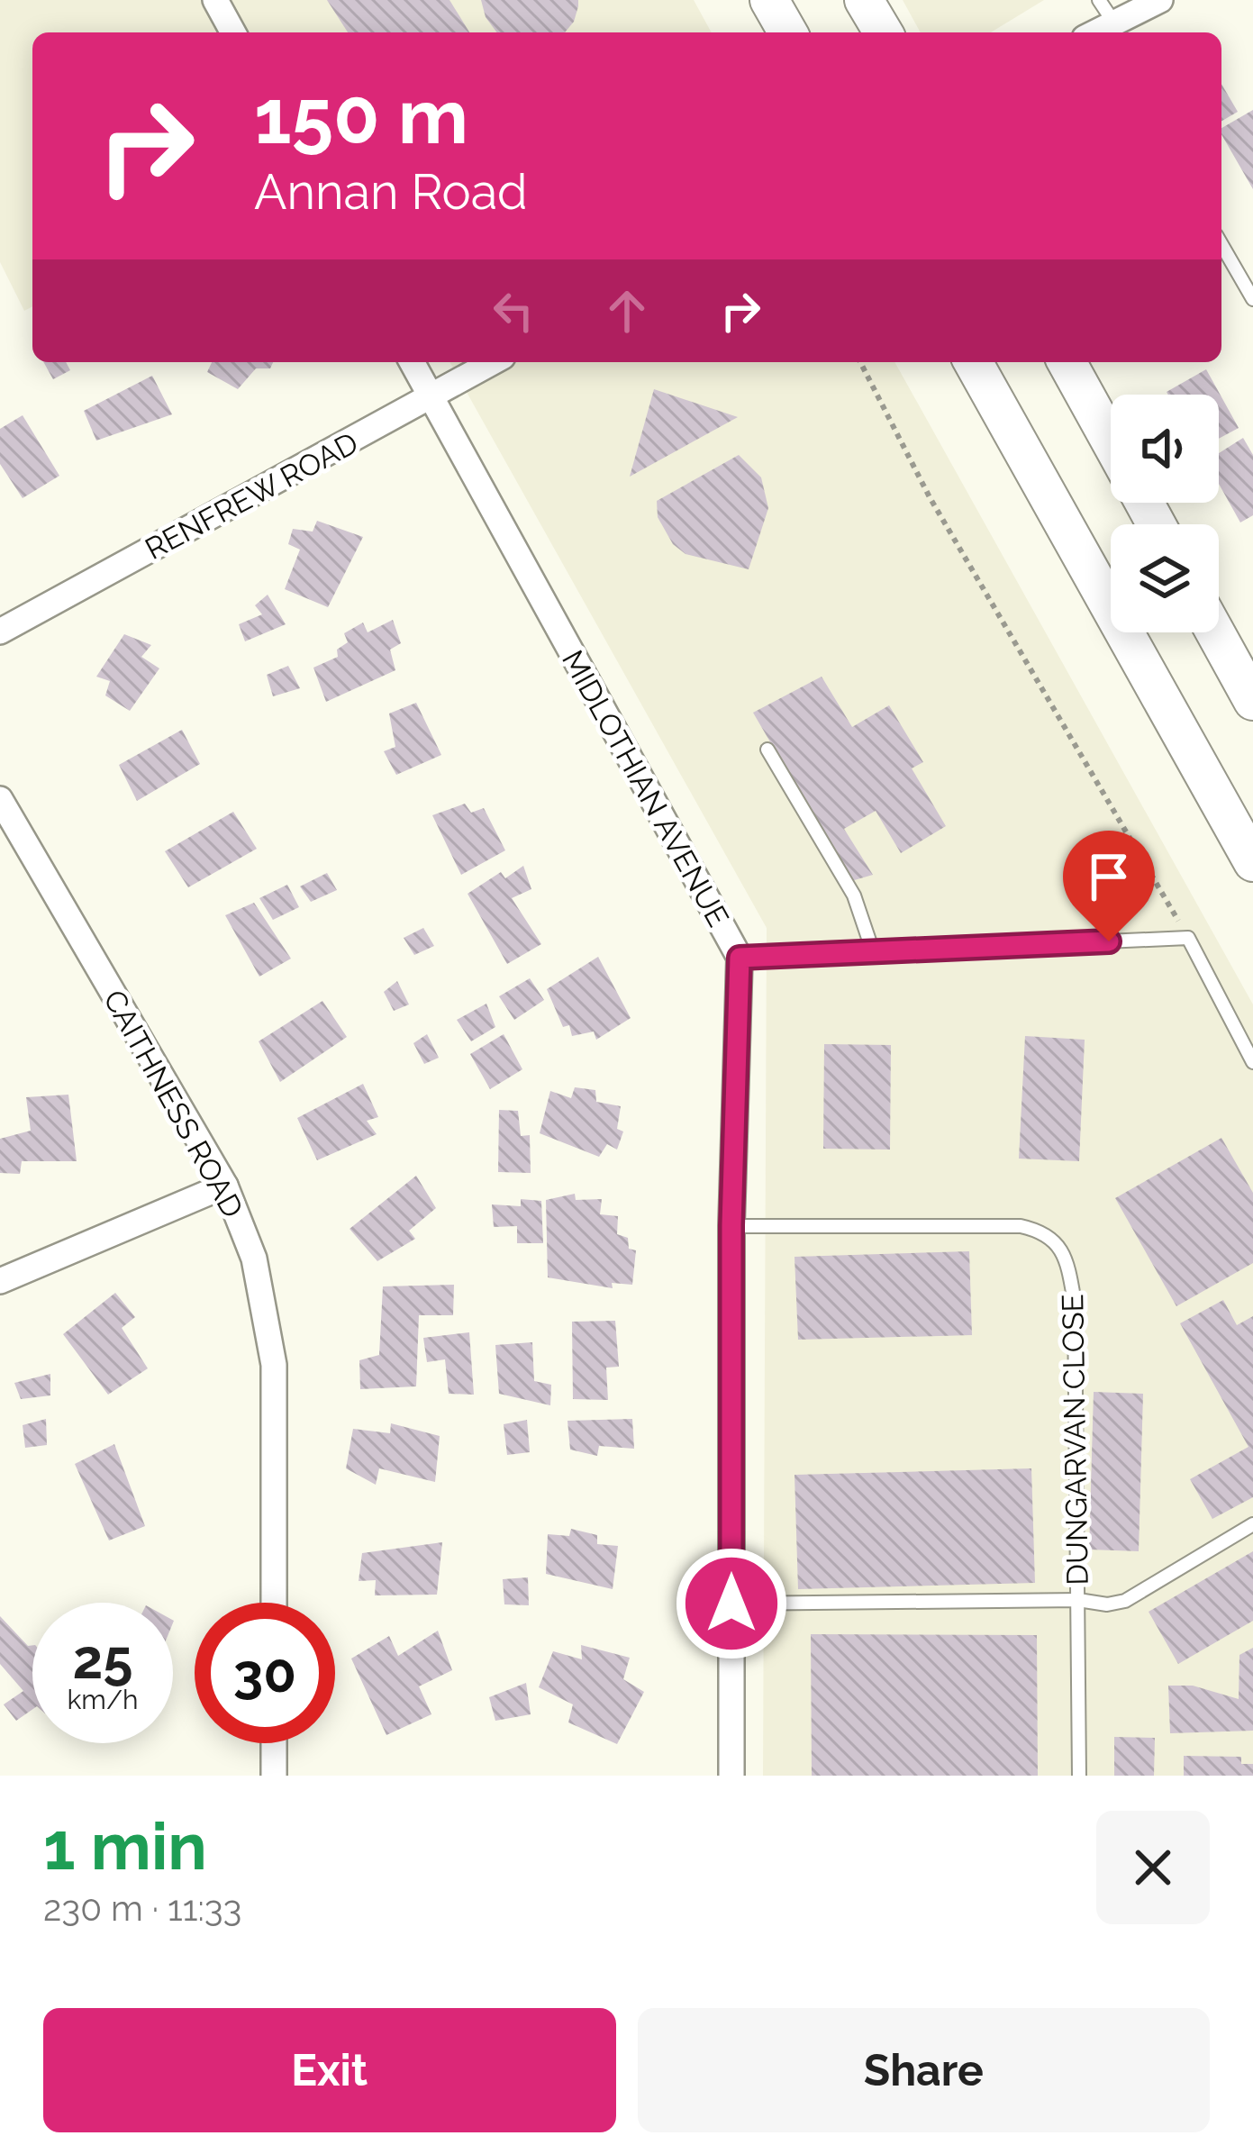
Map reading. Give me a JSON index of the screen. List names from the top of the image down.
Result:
{
  "streets": {
    "street": ["RENFREW ROAD", "MIDLOTHIAN AVENUE", "CAITHNESS ROAD"],
    "lane": ["DUNGARVAN CLOSE"]
  },
  "crossings": [
    ["RENFREW ROAD", "MIDLOTHIAN AVENUE"],
    ["MIDLOTHIAN AVENUE", "DUNGARVAN CLOSE"]
  ],
  "page": {
    "turn": ["150 m", "Annan Road"],
    "speed": "25 km/h",
    "limit": "30",
    "heading": ["1 min", "230 m · 11:33"],
    "buttons": ["Exit", "Share"]
  }
}
